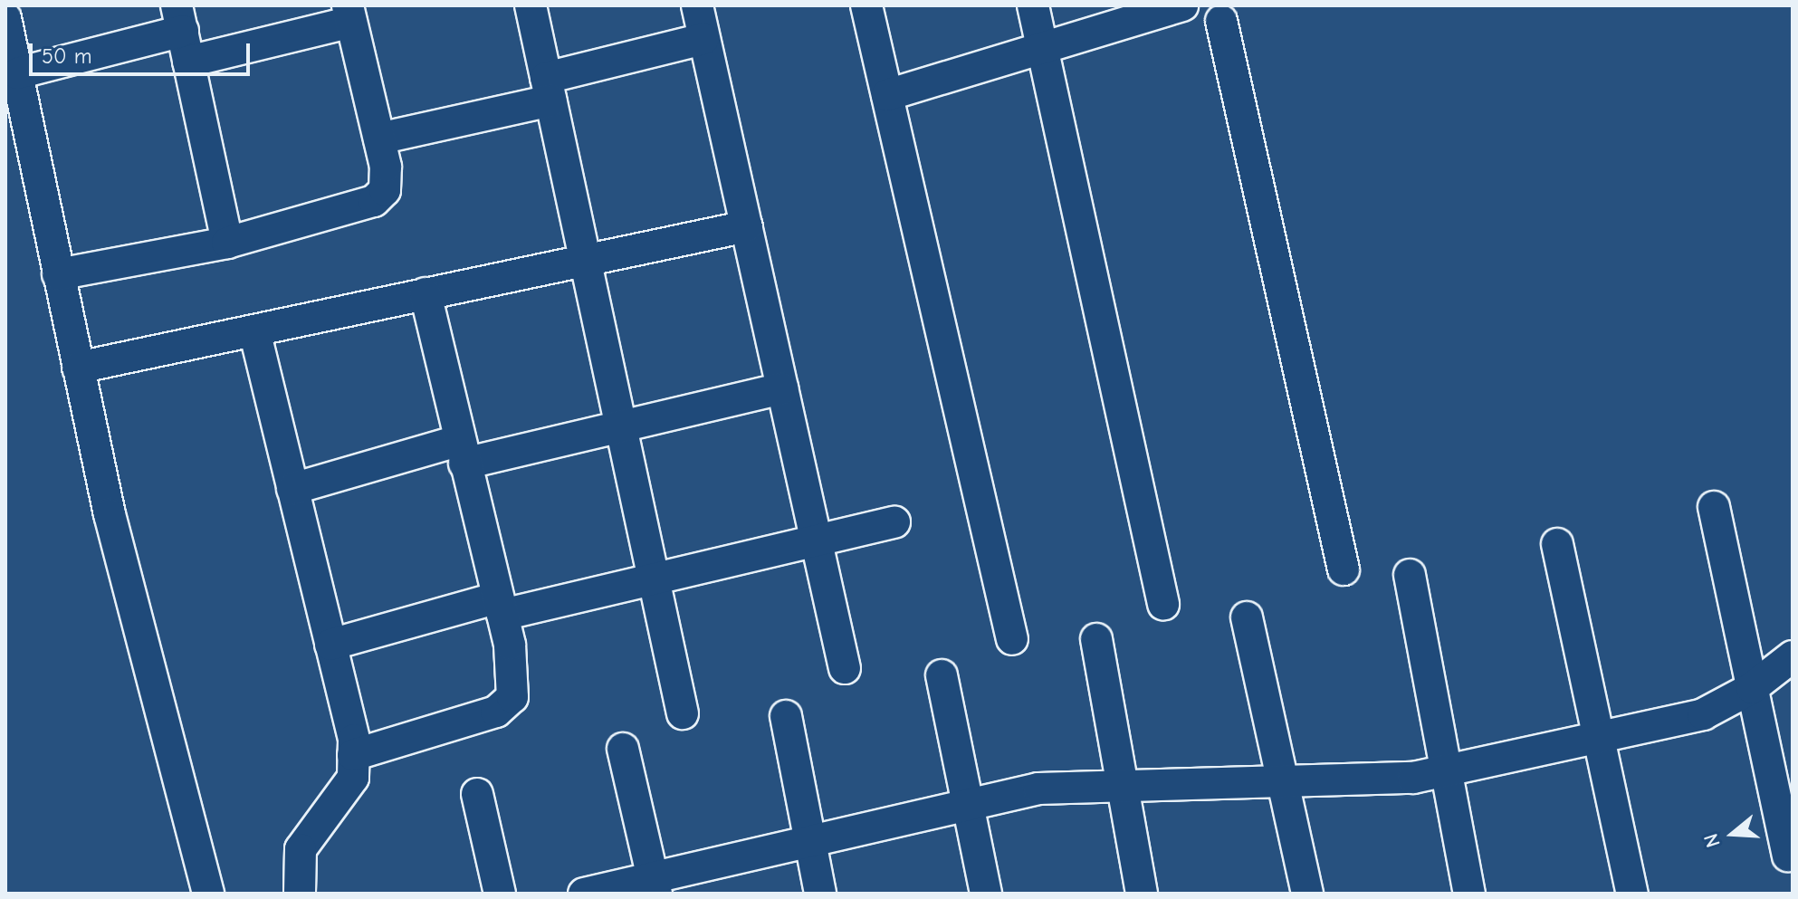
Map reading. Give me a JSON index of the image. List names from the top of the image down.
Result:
{
  "scale_bar": "50 m",
  "north": "left"
}
